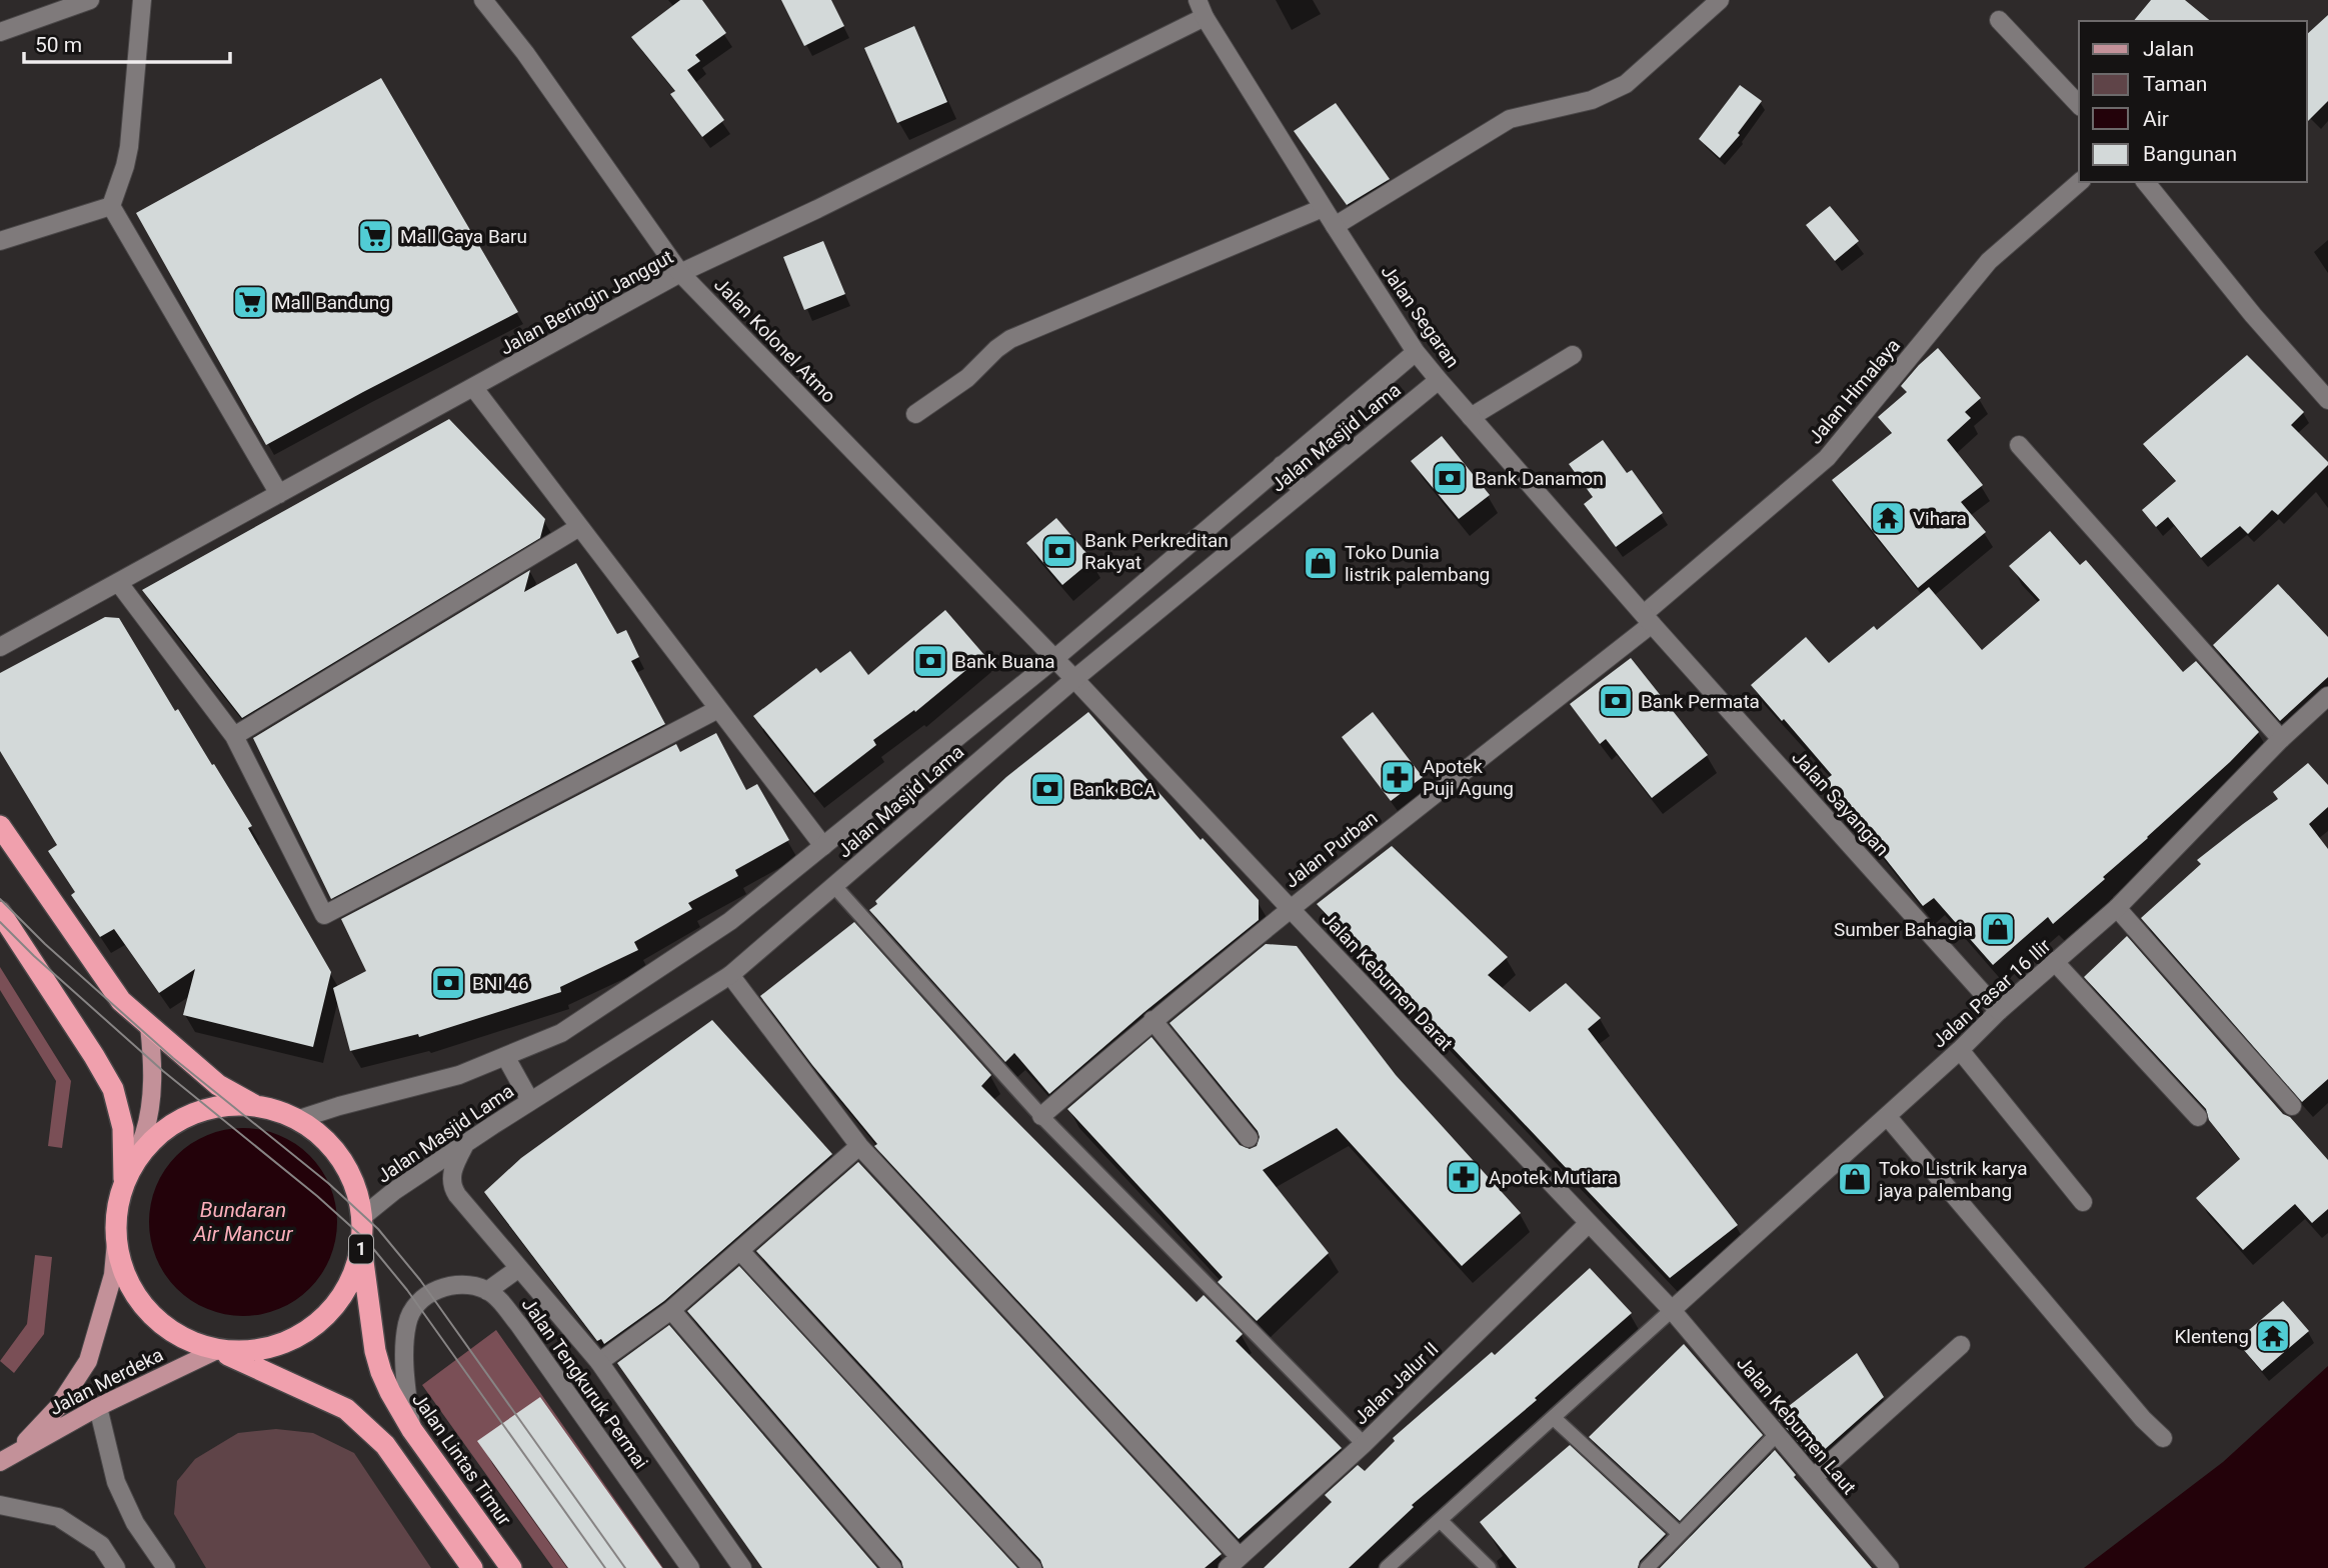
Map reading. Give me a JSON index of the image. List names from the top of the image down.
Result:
{
  "streets": {
    "highway": ["1", "Jalan Lintas Timur"],
    "main road": ["Jalan Merdeka"],
    "street": [
      "Jalan Beringin Janggut",
      "Jalan Segaran",
      "Jalan Kolonel Atmo",
      "Jalan Himalaya",
      "Jalan Masjid Lama",
      "Jalan Sayangan",
      "Jalan Purban",
      "Jalan Kebumen Darat",
      "Jalan Pasar 16 Ilir",
      "Jalan Tengkuruk Permai",
      "Jalan Jalur II",
      "Jalan Kebumen Laut"
    ]
  },
  "crossings": [
    ["Jalan Beringin Janggut", "Jalan Segaran"],
    ["Jalan Beringin Janggut", "Jalan Kolonel Atmo"],
    ["Jalan Segaran", "Jalan Himalaya"],
    ["Jalan Segaran", "Jalan Masjid Lama"],
    ["Jalan Segaran", "Jalan Sayangan"],
    ["Jalan Segaran", "Jalan Purban"],
    ["Jalan Kolonel Atmo", "Jalan Masjid Lama"],
    ["Jalan Kolonel Atmo", "Jalan Kebumen Darat"],
    ["Jalan Himalaya", "Jalan Sayangan"],
    ["Jalan Himalaya", "Jalan Purban"],
    ["Jalan Masjid Lama", "Jalan Kebumen Darat"],
    ["Jalan Masjid Lama", "1"],
    ["Jalan Masjid Lama", "Jalan Merdeka"],
    ["Jalan Masjid Lama", "Jalan Tengkuruk Permai"],
    ["Jalan Masjid Lama", "Jalan Lintas Timur"],
    ["Jalan Sayangan", "Jalan Purban"],
    ["Jalan Sayangan", "Jalan Pasar 16 Ilir"],
    ["Jalan Purban", "Jalan Kebumen Darat"],
    ["Jalan Kebumen Darat", "Jalan Pasar 16 Ilir"],
    ["Jalan Kebumen Darat", "Jalan Jalur II"],
    ["Jalan Kebumen Darat", "Jalan Kebumen Laut"],
    ["Jalan Pasar 16 Ilir", "Jalan Kebumen Laut"],
    ["1", "Jalan Merdeka"],
    ["1", "Jalan Lintas Timur"],
    ["Jalan Merdeka", "Jalan Lintas Timur"]
  ],
  "water": ["Bundaran Air Mancur"],
  "places": {
    "supermarket": ["Mall Gaya Baru", "Mall Bandung"],
    "bank": [
      "Bank Danamon",
      "Bank Perkreditan Rakyat",
      "Bank Buana",
      "Bank Permata",
      "Bank BCA",
      "BNI 46"
    ],
    "temple": ["Vihara", "Klenteng"],
    "shop": ["Toko Dunia listrik palembang", "Sumber Bahagia", "Toko Listrik karya jaya palembang"],
    "pharmacy": ["Apotek Puji Agung", "Apotek Mutiara"]
  },
  "legend": [
    "Jalan",
    "Taman",
    "Air",
    "Bangunan"
  ],
  "scale_bar": "50 m"
}
